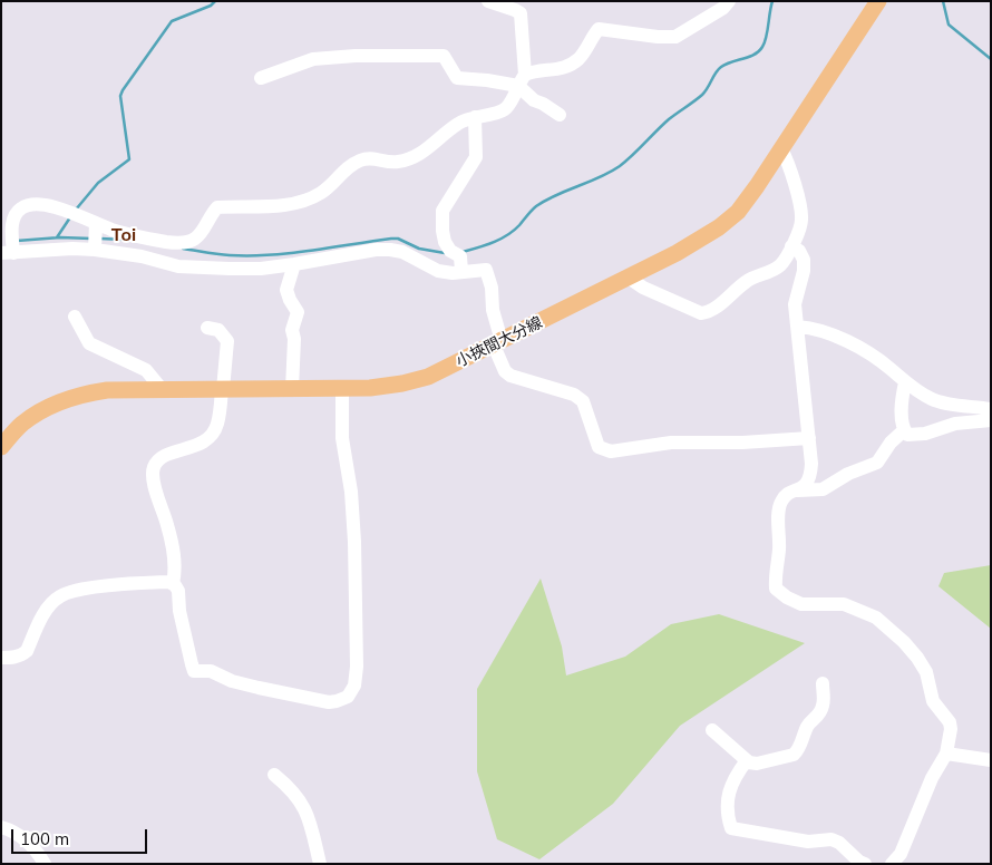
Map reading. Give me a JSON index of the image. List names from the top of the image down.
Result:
{
  "streets": {
    "main road": ["小挾間大分線"]
  },
  "districts": ["Toi"],
  "scale_bar": "100 m"
}
